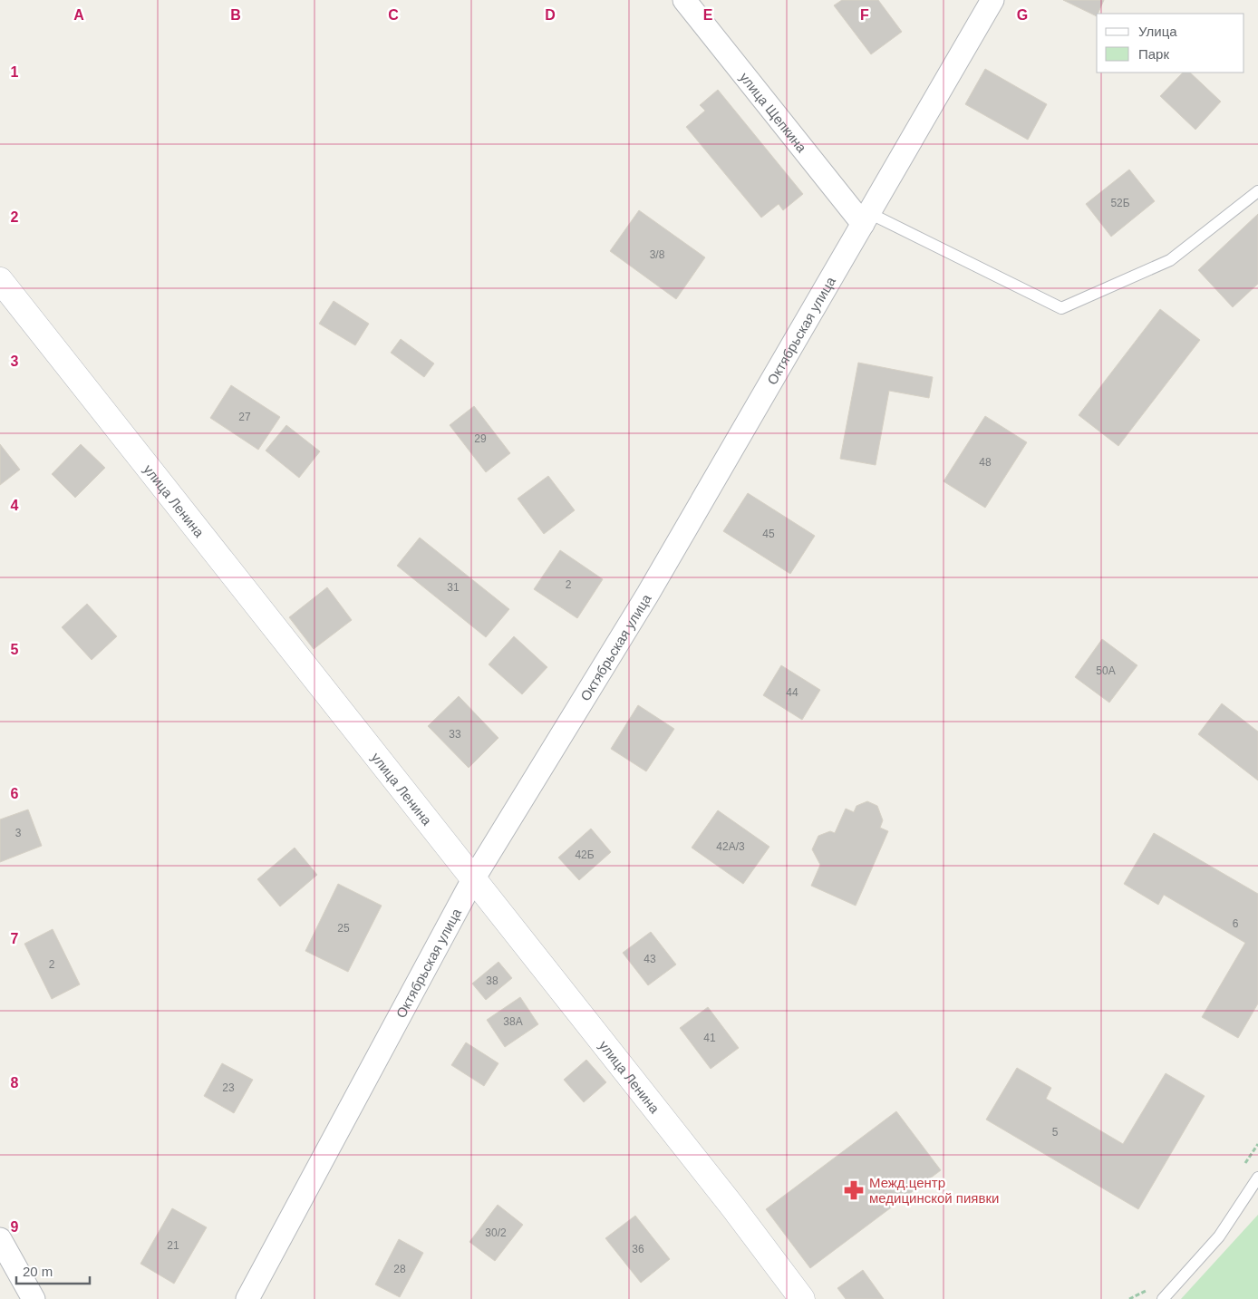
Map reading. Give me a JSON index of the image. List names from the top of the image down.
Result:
{
  "streets": {
    "street": ["улица Щепкина", "Октябрьская улица", "улица Ленина"]
  },
  "crossings": [
    ["улица Щепкина", "Октябрьская улица"],
    ["Октябрьская улица", "улица Ленина"]
  ],
  "places": {
    "pharmacy": ["Межд.центр медицинской пиявки"]
  },
  "house_numbers": [
    "52Б",
    "3/8",
    "27",
    "29",
    "48",
    "45",
    "2",
    "31",
    "50А",
    "44",
    "33",
    "3",
    "42А/3",
    "42Б",
    "6",
    "25",
    "43",
    "2",
    "38",
    "38А",
    "41",
    "23",
    "5",
    "30/2",
    "21",
    "36",
    "28"
  ],
  "legend": ["Улица", "Парк"],
  "scale_bar": "20 m",
  "grid": {
    "columns": [
      "A",
      "B",
      "C",
      "D",
      "E",
      "F",
      "G"
    ],
    "rows": [
      "1",
      "2",
      "3",
      "4",
      "5",
      "6",
      "7",
      "8",
      "9"
    ]
  }
}
